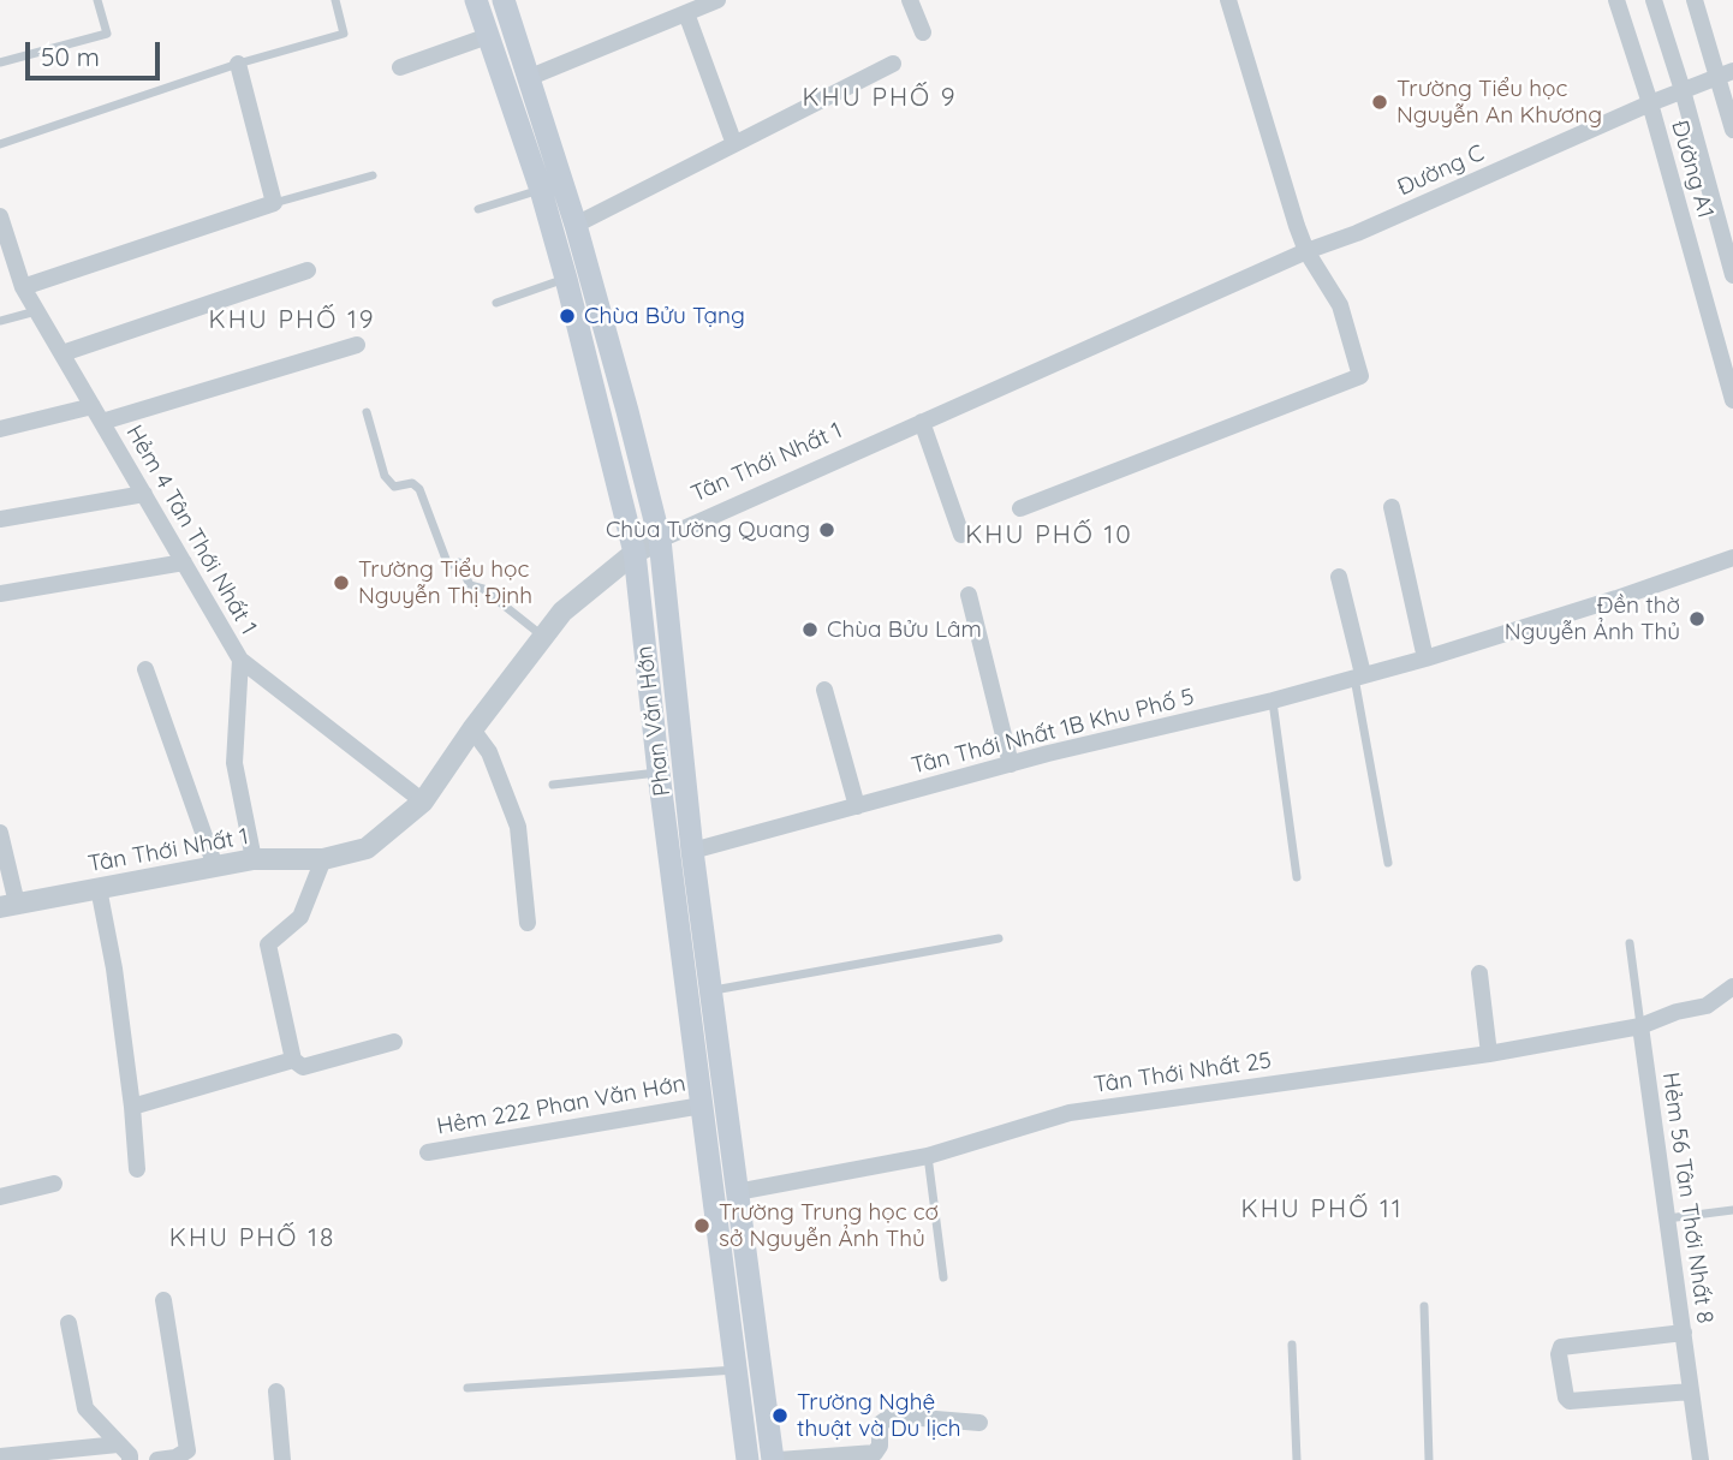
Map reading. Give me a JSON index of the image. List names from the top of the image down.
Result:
{
  "streets": {
    "main road": ["Phan Văn Hớn"],
    "street": [
      "Đường A1",
      "Đường C",
      "Tân Thới Nhất 1",
      "Hẻm 4 Tân Thới Nhất 1",
      "Tân Thới Nhất 1B Khu Phố 5",
      "Tân Thới Nhất 25",
      "Hẻm 222 Phan Văn Hớn",
      "Hẻm 56 Tân Thới Nhất 8"
    ]
  },
  "crossings": [
    ["Đường A1", "Đường C"],
    ["Đường C", "Tân Thới Nhất 1"],
    ["Tân Thới Nhất 1", "Hẻm 4 Tân Thới Nhất 1"],
    ["Tân Thới Nhất 1", "Phan Văn Hớn"],
    ["Phan Văn Hớn", "Tân Thới Nhất 1B Khu Phố 5"],
    ["Phan Văn Hớn", "Tân Thới Nhất 25"],
    ["Phan Văn Hớn", "Hẻm 222 Phan Văn Hớn"],
    ["Tân Thới Nhất 25", "Hẻm 56 Tân Thới Nhất 8"]
  ],
  "districts": [
    "KHU PHỐ 9",
    "KHU PHỐ 19",
    "KHU PHỐ 10",
    "KHU PHỐ 11",
    "KHU PHỐ 18"
  ],
  "places": [
    "Trường Tiểu học Nguyễn An Khương",
    "Chùa Bửu Tạng",
    "Chùa Tường Quang",
    "Trường Tiểu học Nguyễn Thị Định",
    "Đền thờ Nguyễn Ảnh Thủ",
    "Chùa Bửu Lâm",
    "Trường Trung học cơ sở Nguyễn Ảnh Thủ",
    "Trường Nghệ thuật và Du lịch"
  ],
  "scale_bar": "50 m"
}
